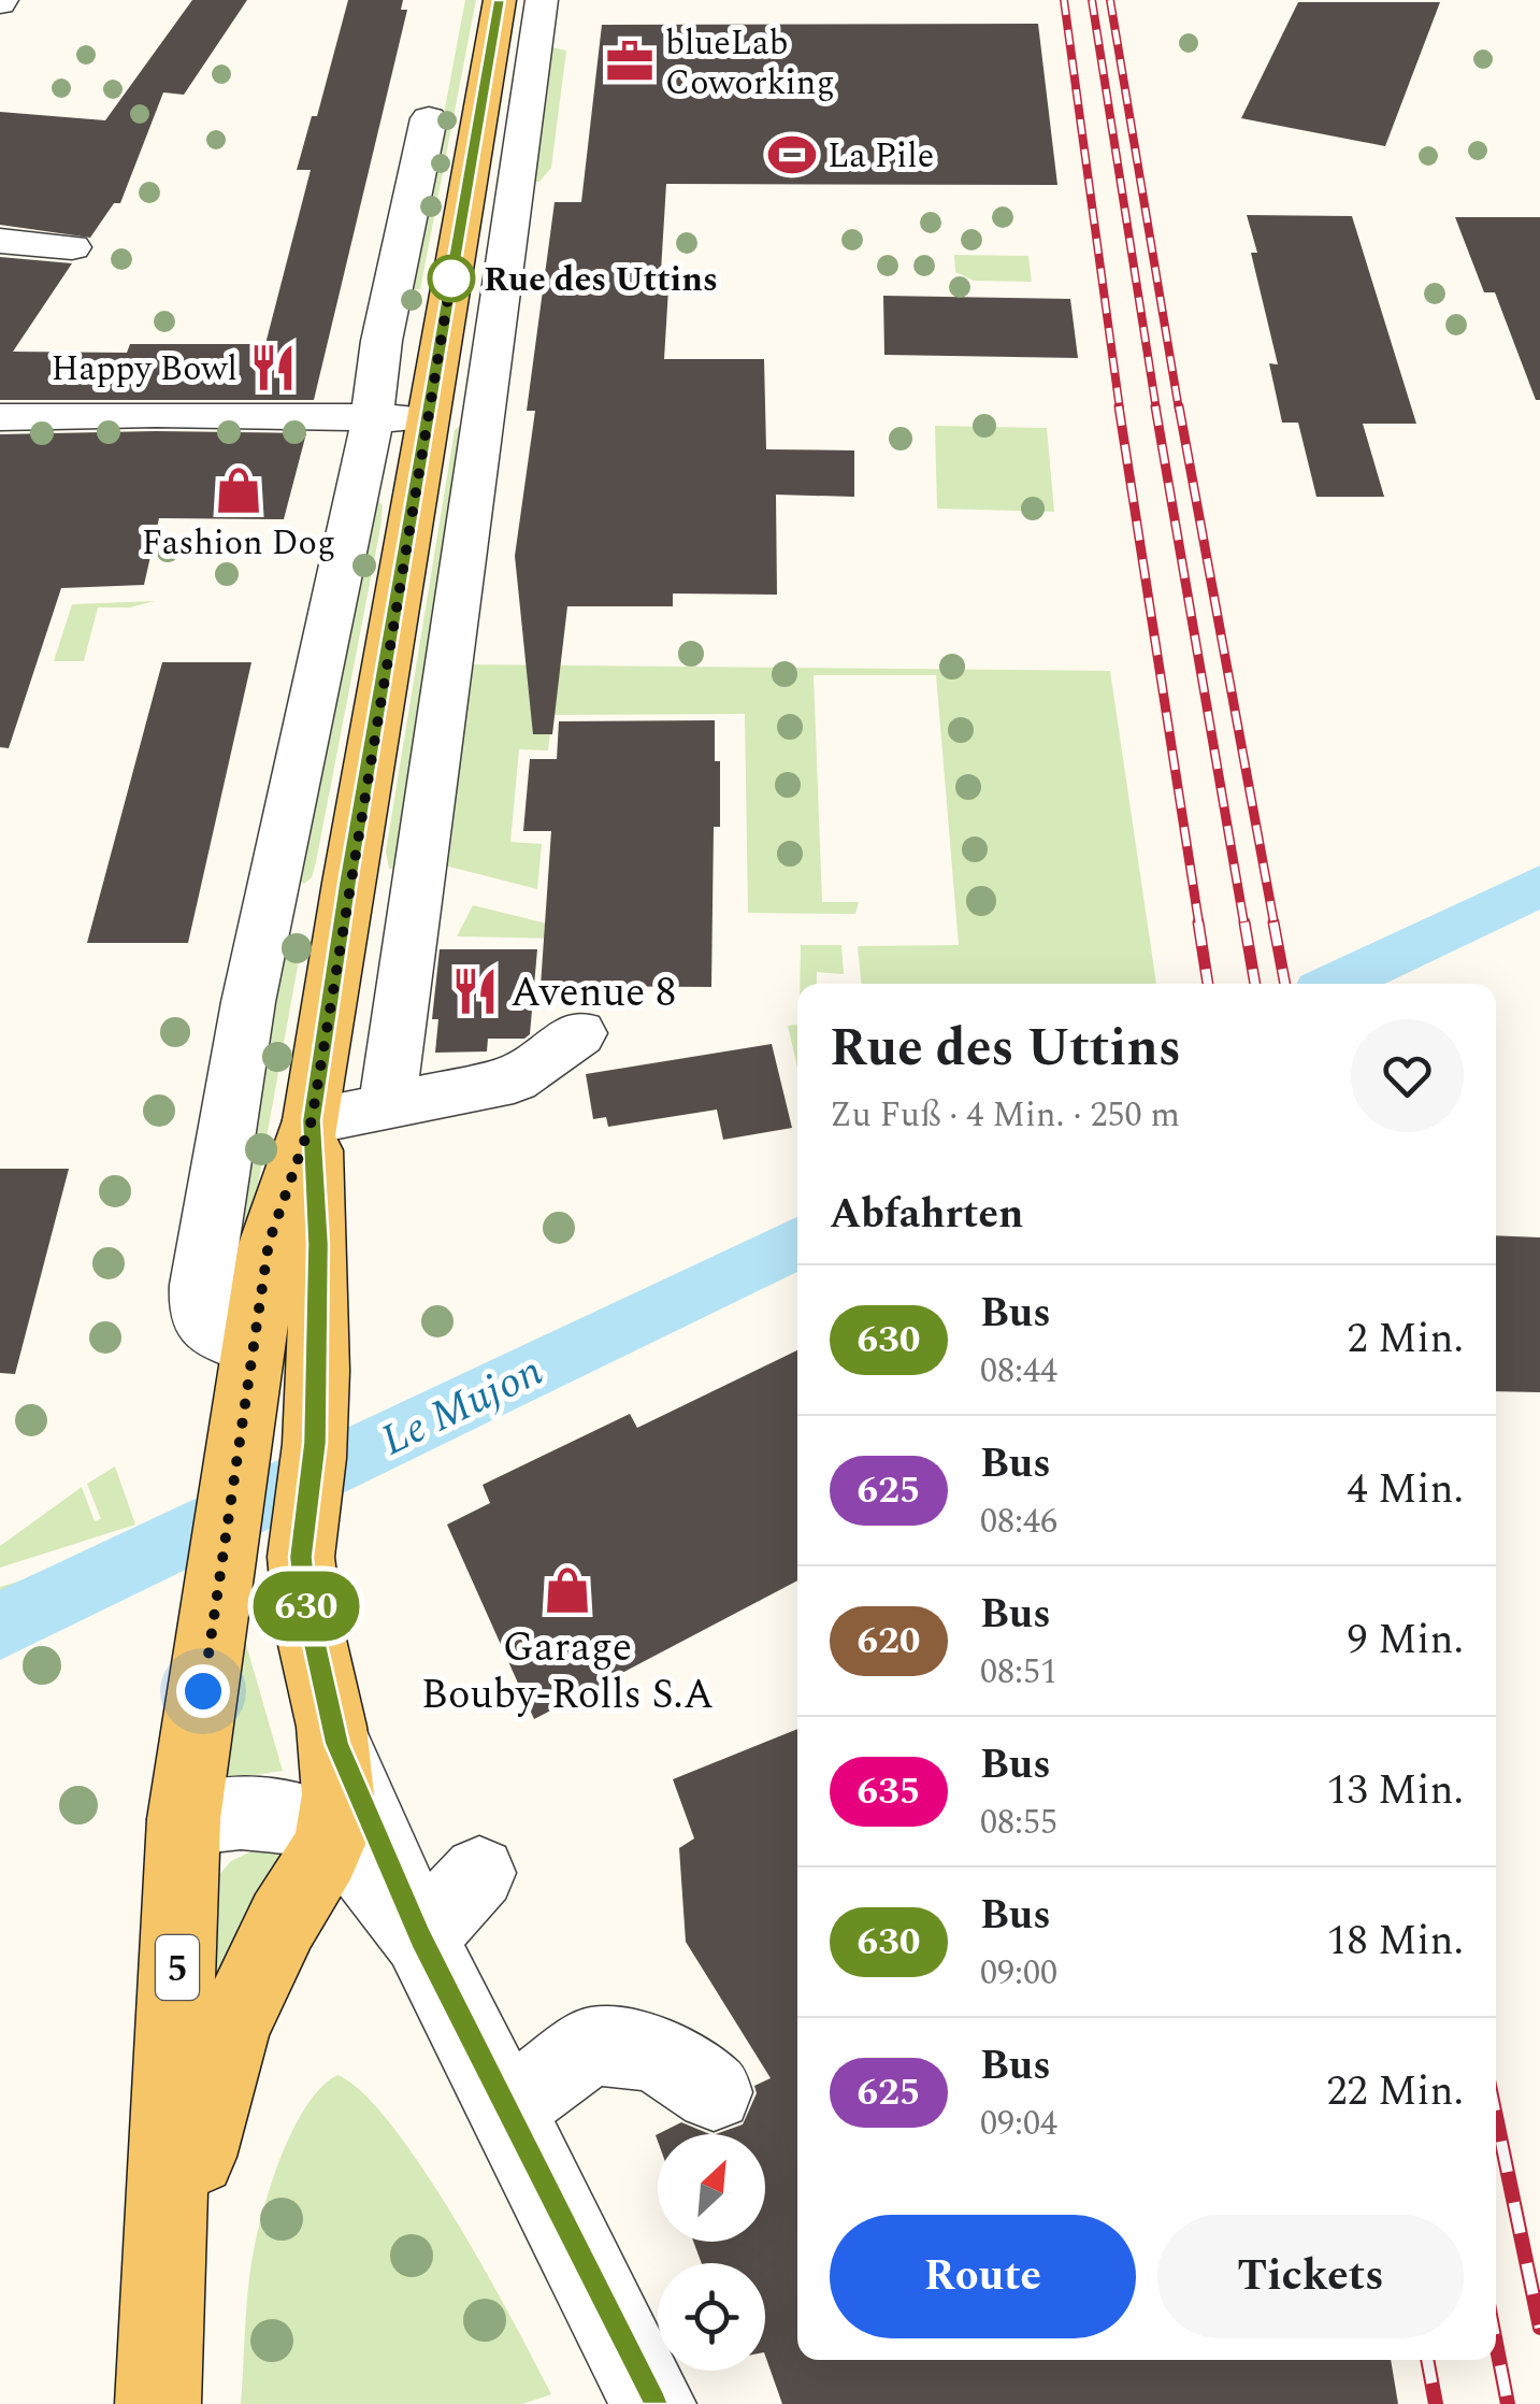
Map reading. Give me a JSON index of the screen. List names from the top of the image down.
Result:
{
  "streets": {
    "main road": ["5"]
  },
  "water": ["Le Mujon"],
  "places": {
    "office": ["blueLab Coworking"],
    "sports": ["La Pile"],
    "other": ["Rue des Uttins"],
    "restaurant": ["Happy Bowl", "Avenue 8"],
    "shop": ["Fashion Dog", "Garage Bouby-Rolls S.A"]
  },
  "lines": ["bus line 630"],
  "north": "top right",
  "page": {
    "on_map": "630",
    "heading": [
      ["Rue des Uttins", "Zu Fuß · 4 Min. · 250 m"],
      "Abfahrten"
    ],
    "list": [
      {
        "mark": "630",
        "name": "Bus",
        "note": "08:44",
        "value": "2 Min."
      },
      {
        "mark": "625",
        "name": "Bus",
        "note": "08:46",
        "value": "4 Min."
      },
      {
        "mark": "620",
        "name": "Bus",
        "note": "08:51",
        "value": "9 Min."
      },
      {
        "mark": "635",
        "name": "Bus",
        "note": "08:55",
        "value": "13 Min."
      },
      {
        "mark": "630",
        "name": "Bus",
        "note": "09:00",
        "value": "18 Min."
      },
      {
        "mark": "625",
        "name": "Bus",
        "note": "09:04",
        "value": "22 Min."
      }
    ],
    "buttons": ["Route", "Tickets"]
  }
}
